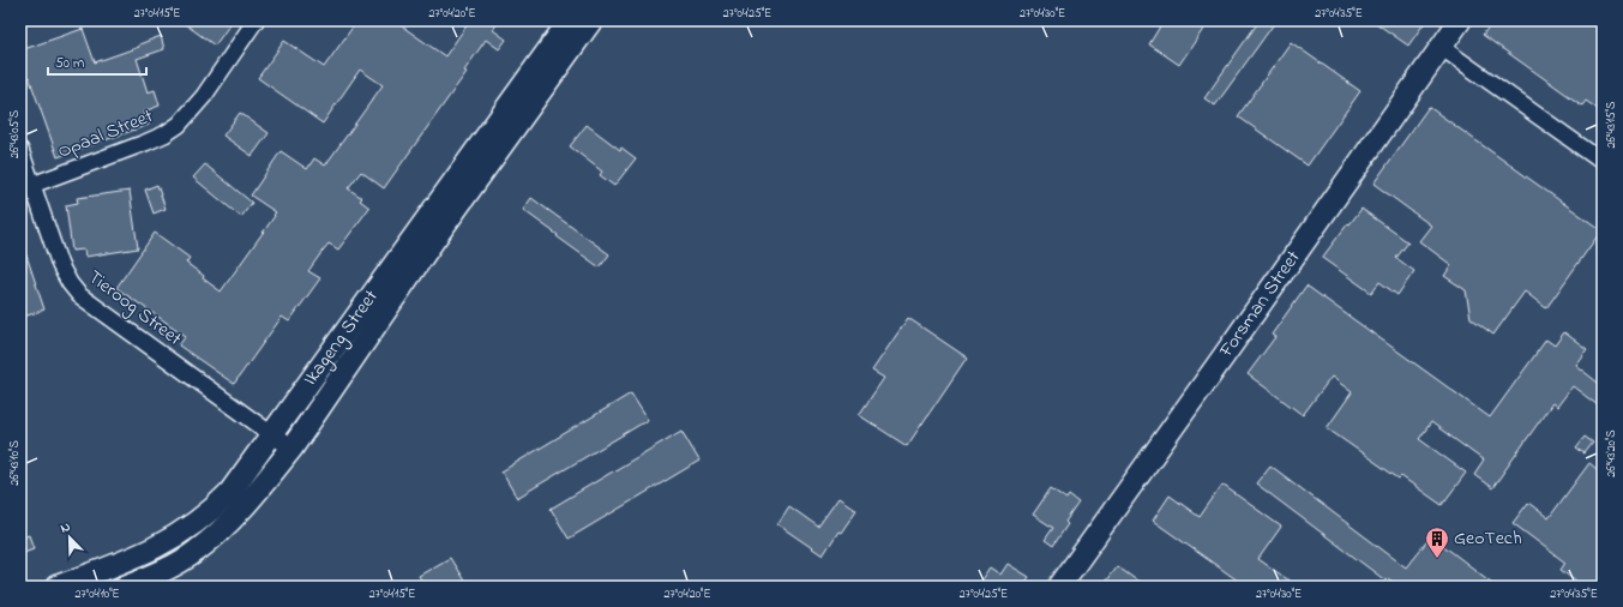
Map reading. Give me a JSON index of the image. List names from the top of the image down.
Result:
{
  "streets": {
    "street": [
      "Opaal Street",
      "Forsman Street",
      "Tieroog Street",
      "Ikageng Street"
    ]
  },
  "crossings": [
    ["Opaal Street", "Tieroog Street"],
    ["Tieroog Street", "Ikageng Street"]
  ],
  "places": {
    "building": ["GeoTech"]
  },
  "scale_bar": "50 m",
  "north": "top left",
  "coordinates": [
    "27°04'15\"E",
    "27°04'20\"E",
    "27°04'25\"E",
    "27°04'30\"E",
    "27°04'35\"E",
    "26°43'15\"S",
    "26°43'05\"S",
    "26°43'20\"S",
    "26°43'10\"S",
    "27°04'10\"E"
  ]
}
